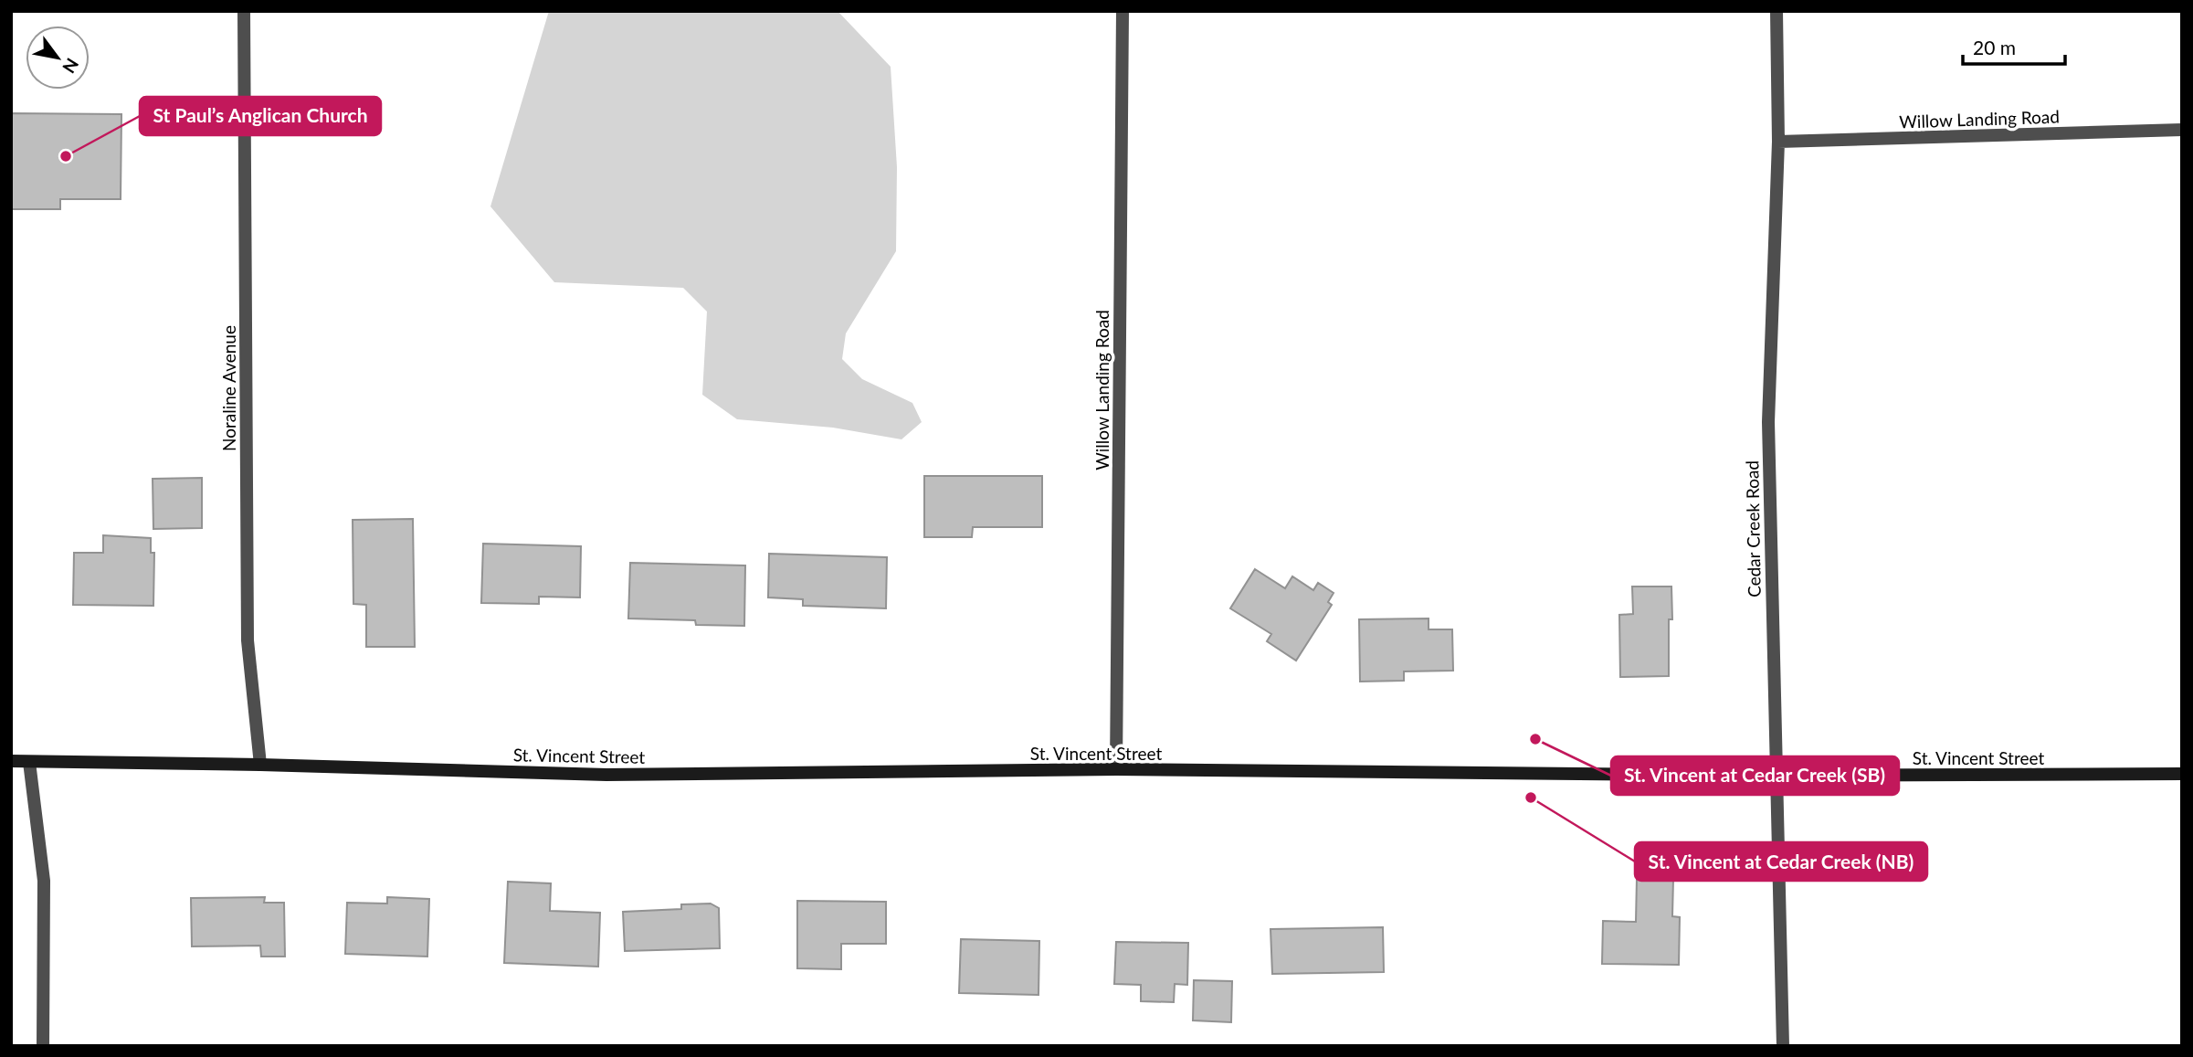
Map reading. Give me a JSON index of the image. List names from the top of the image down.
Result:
{
  "streets": {
    "street": [
      "Willow Landing Road",
      "Noraline Avenue",
      "Cedar Creek Road",
      "St. Vincent Street"
    ]
  },
  "crossings": [
    ["Willow Landing Road", "Cedar Creek Road"],
    ["Willow Landing Road", "St. Vincent Street"],
    ["Noraline Avenue", "St. Vincent Street"],
    ["Cedar Creek Road", "St. Vincent Street"]
  ],
  "places": ["St Paul’s Anglican Church", "St. Vincent at Cedar Creek (SB)", "St. Vincent at Cedar Creek (NB)"],
  "scale_bar": "20 m",
  "north": "bottom right"
}
